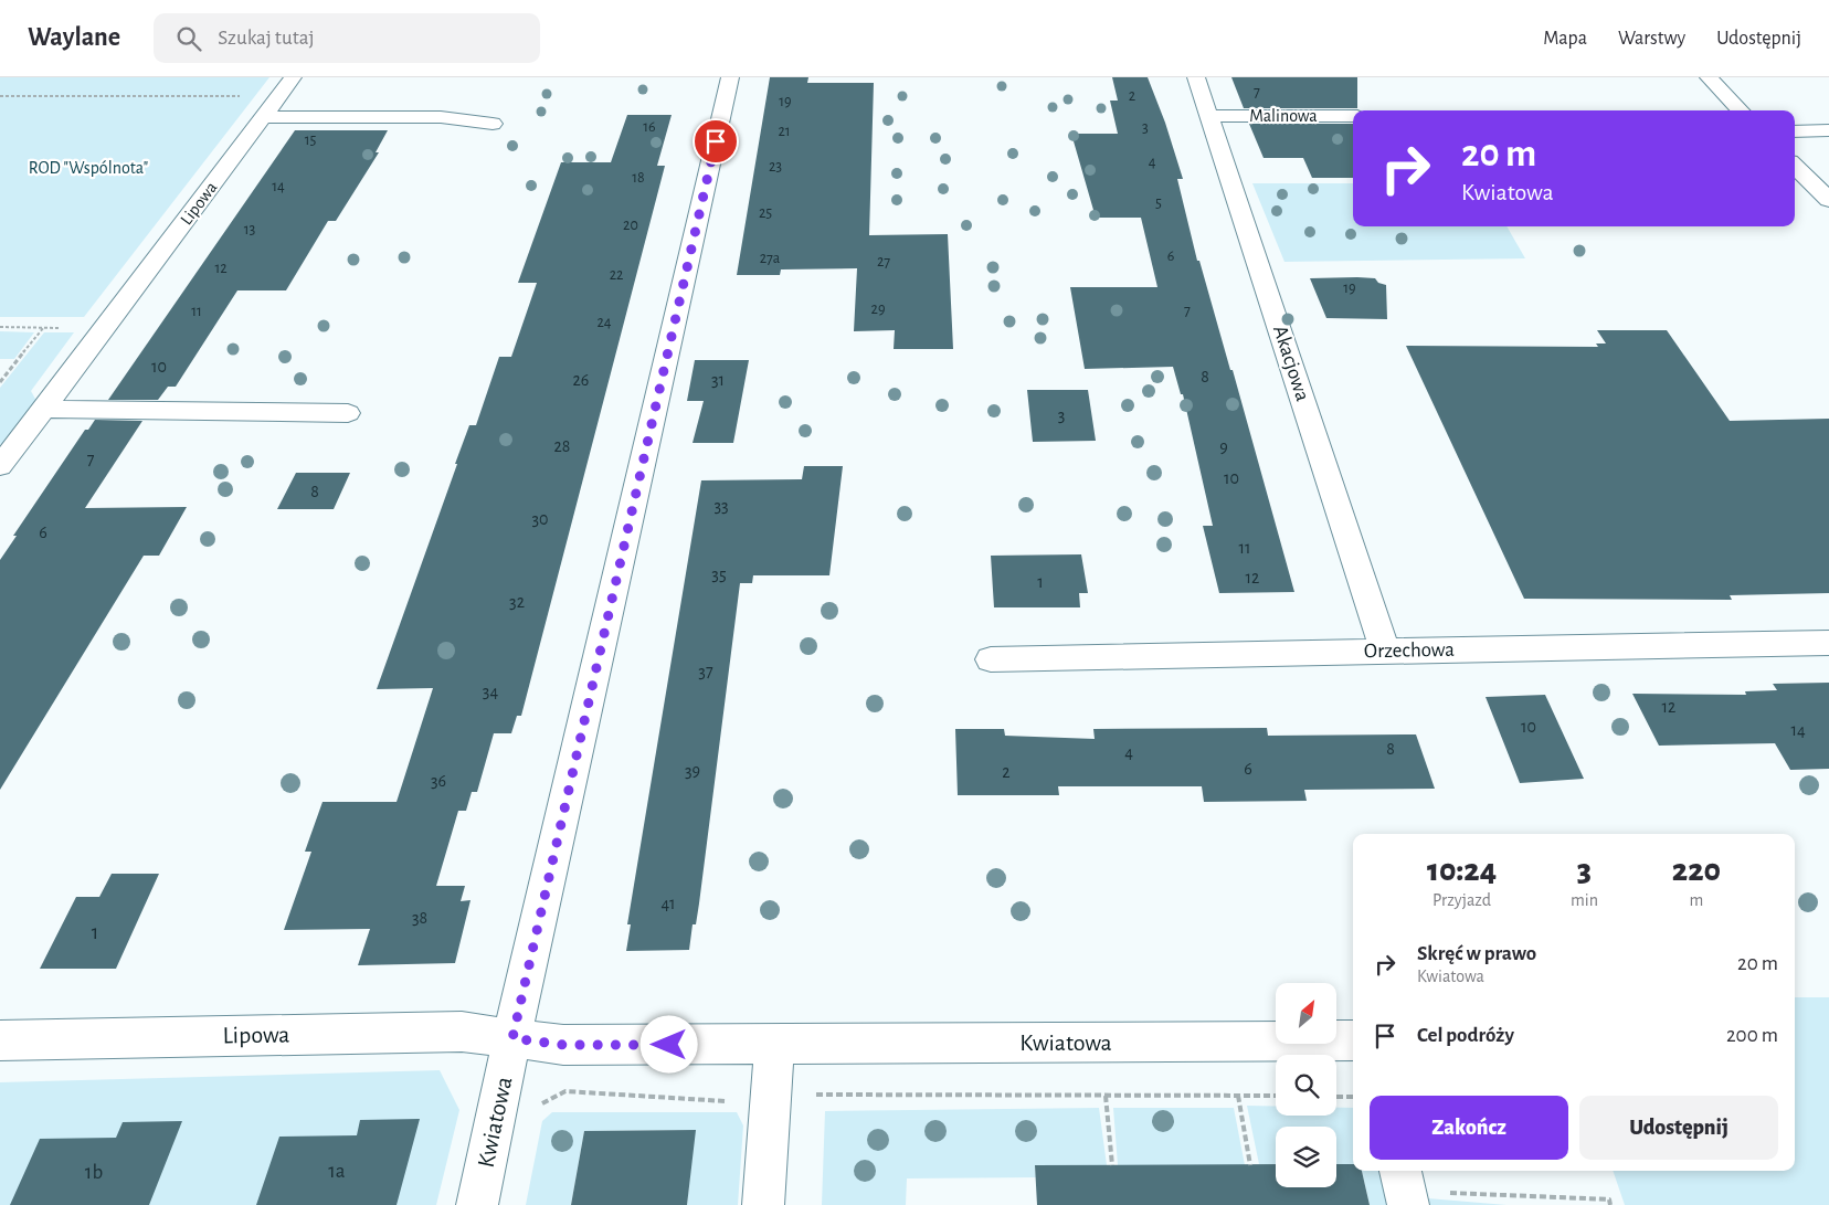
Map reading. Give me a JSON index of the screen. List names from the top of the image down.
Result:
{
  "streets": {
    "street": [
      "Malinowa",
      "Lipowa",
      "Akacjowa",
      "Orzechowa",
      "Kwiatowa"
    ]
  },
  "crossings": [
    ["Malinowa", "Akacjowa"],
    ["Lipowa", "Kwiatowa"],
    ["Akacjowa", "Orzechowa"]
  ],
  "parks": ["ROD \"Wspólnota\""],
  "house_numbers": [
    "7",
    "2",
    "19",
    "16",
    "3",
    "21",
    "15",
    "4",
    "23",
    "18",
    "14",
    "5",
    "25",
    "20",
    "13",
    "6",
    "27a",
    "27",
    "12",
    "22",
    "19",
    "29",
    "7",
    "11",
    "24",
    "10",
    "8",
    "26",
    "31",
    "3",
    "28",
    "9",
    "7",
    "10",
    "8",
    "33",
    "30",
    "6",
    "11",
    "35",
    "12",
    "1",
    "32",
    "37",
    "34",
    "12",
    "10",
    "14",
    "8",
    "4",
    "6",
    "39",
    "2",
    "36",
    "41",
    "38",
    "1",
    "1a",
    "1b"
  ],
  "north": "top right",
  "page": {
    "header": "Waylane",
    "search": "Szukaj tutaj",
    "nav": ["Mapa", "Warstwy", "Udostępnij"],
    "turn": ["20 m", "Kwiatowa"],
    "eta": [
      "10:24",
      "Przyjazd",
      "3",
      "min",
      "220",
      "m"
    ],
    "list": [
      {
        "name": "Skręć w prawo",
        "note": "Kwiatowa",
        "value": "20 m"
      },
      {
        "name": "Cel podróży",
        "value": "200 m"
      }
    ],
    "buttons": ["Zakończ", "Udostępnij"]
  }
}
